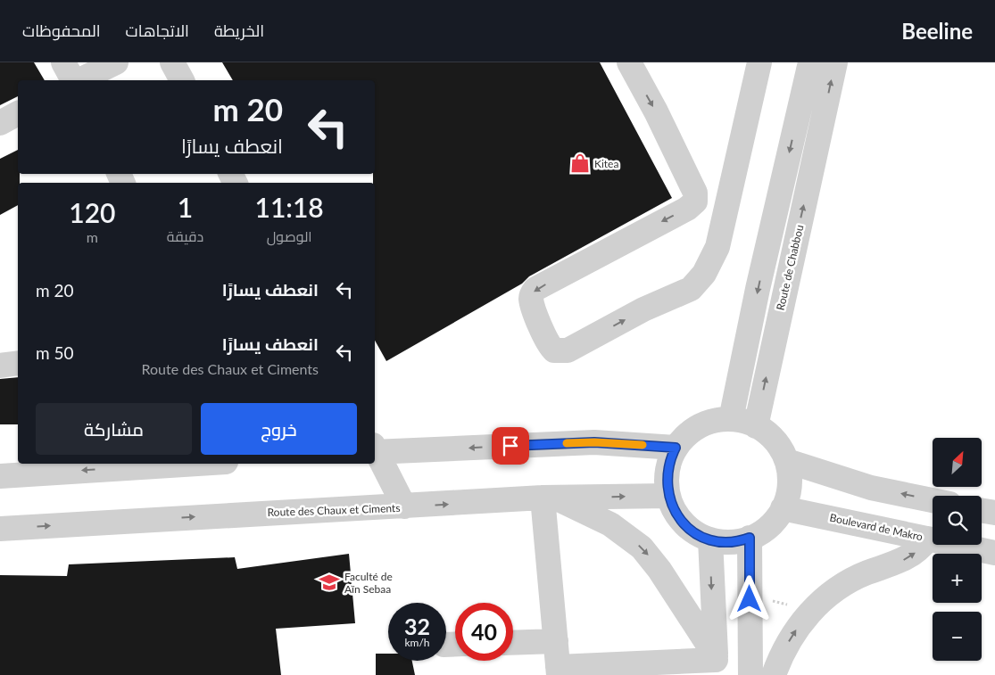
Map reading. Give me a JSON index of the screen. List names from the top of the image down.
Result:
{
  "streets": {
    "street": ["Route de Chabbou", "Route des Chaux et Ciments", "Boulevard de Makro"]
  },
  "crossings": [
    ["Route de Chabbou", "Route des Chaux et Ciments"],
    ["Route de Chabbou", "Boulevard de Makro"],
    ["Route des Chaux et Ciments", "Boulevard de Makro"]
  ],
  "places": {
    "shop": ["Kitea"],
    "school or university": ["Faculté de Aïn Sebaa"]
  },
  "north": "top right",
  "page": {
    "header": "Beeline",
    "nav": ["الخريطة", "الاتجاهات", "المحفوظات"],
    "turn": ["20 m", "انعطف يسارًا"],
    "eta": [
      "11:18",
      "الوصول",
      "1",
      "دقيقة",
      "120",
      "m"
    ],
    "list": [
      {
        "name": "انعطف يسارًا",
        "value": "20 m"
      },
      {
        "name": "انعطف يسارًا",
        "note": "Route des Chaux et Ciments",
        "value": "50 m"
      }
    ],
    "buttons": ["خروج", "مشاركة"],
    "map_buttons": ["+", "−"],
    "speed": "32 km/h",
    "limit": "40"
  }
}
